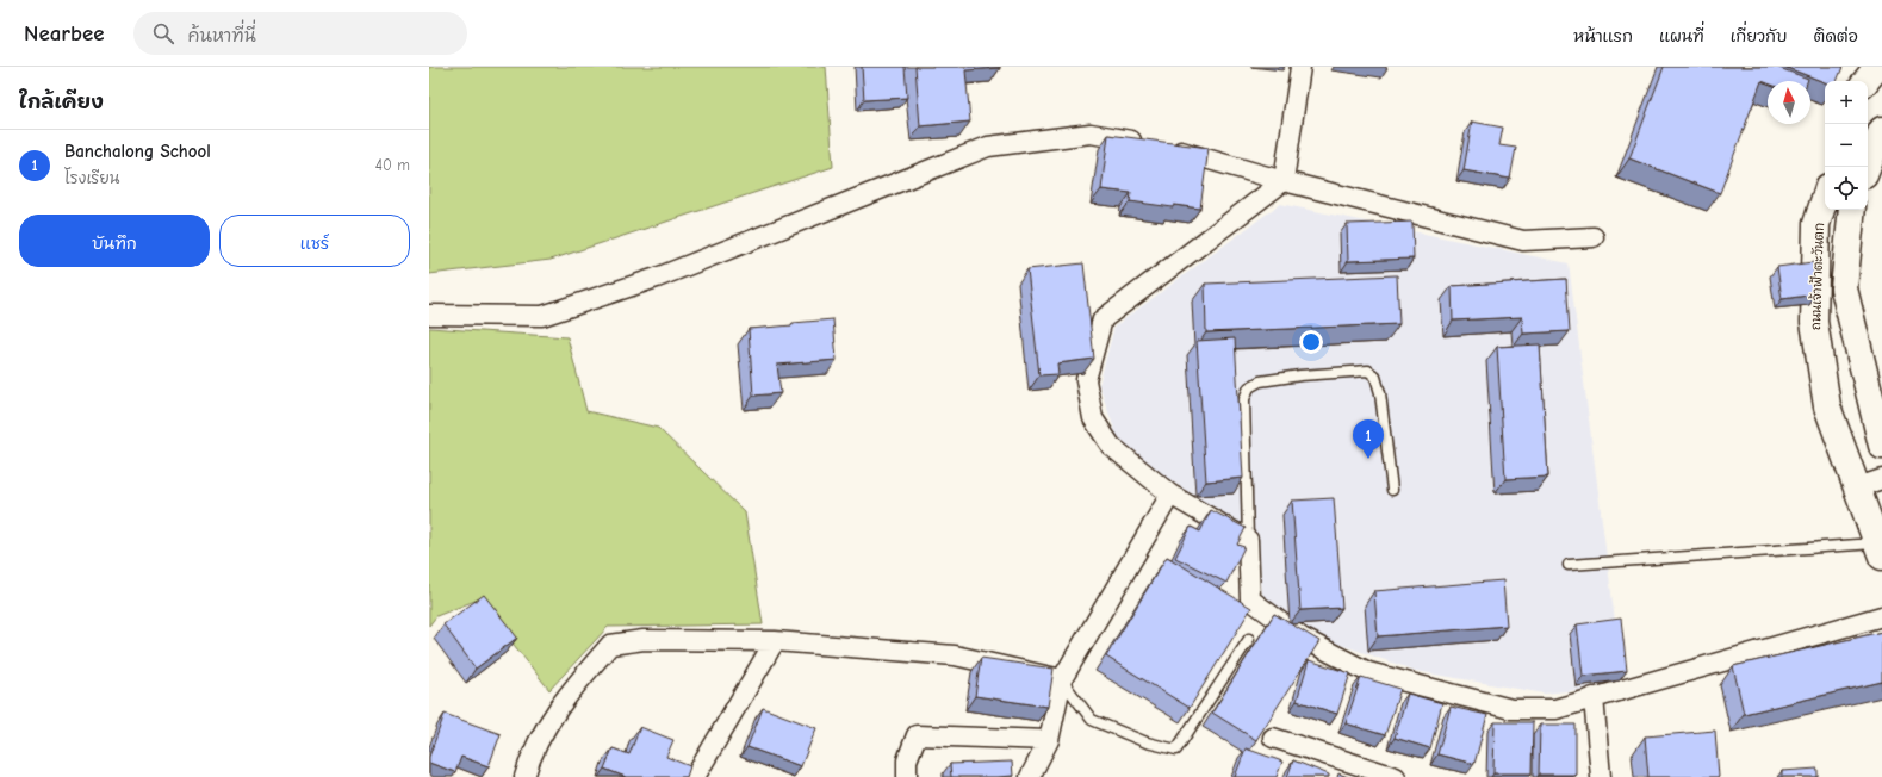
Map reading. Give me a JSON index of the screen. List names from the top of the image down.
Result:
{
  "streets": {
    "main road": ["ถนนเจ้าฟ้าตะวันตก"]
  },
  "north": "top",
  "page": {
    "header": "Nearbee",
    "search": "ค้นหาที่นี่",
    "nav": [
      "หน้าแรก",
      "แผนที่",
      "เกี่ยวกับ",
      "ติดต่อ"
    ],
    "heading": "ใกล้เคียง",
    "map_buttons": ["+", "−"],
    "list": [
      {
        "mark": "1",
        "name": "Banchalong School",
        "note": "โรงเรียน",
        "value": "40 m"
      }
    ],
    "buttons": ["บันทึก", "แชร์"],
    "pins": "1"
  }
}
